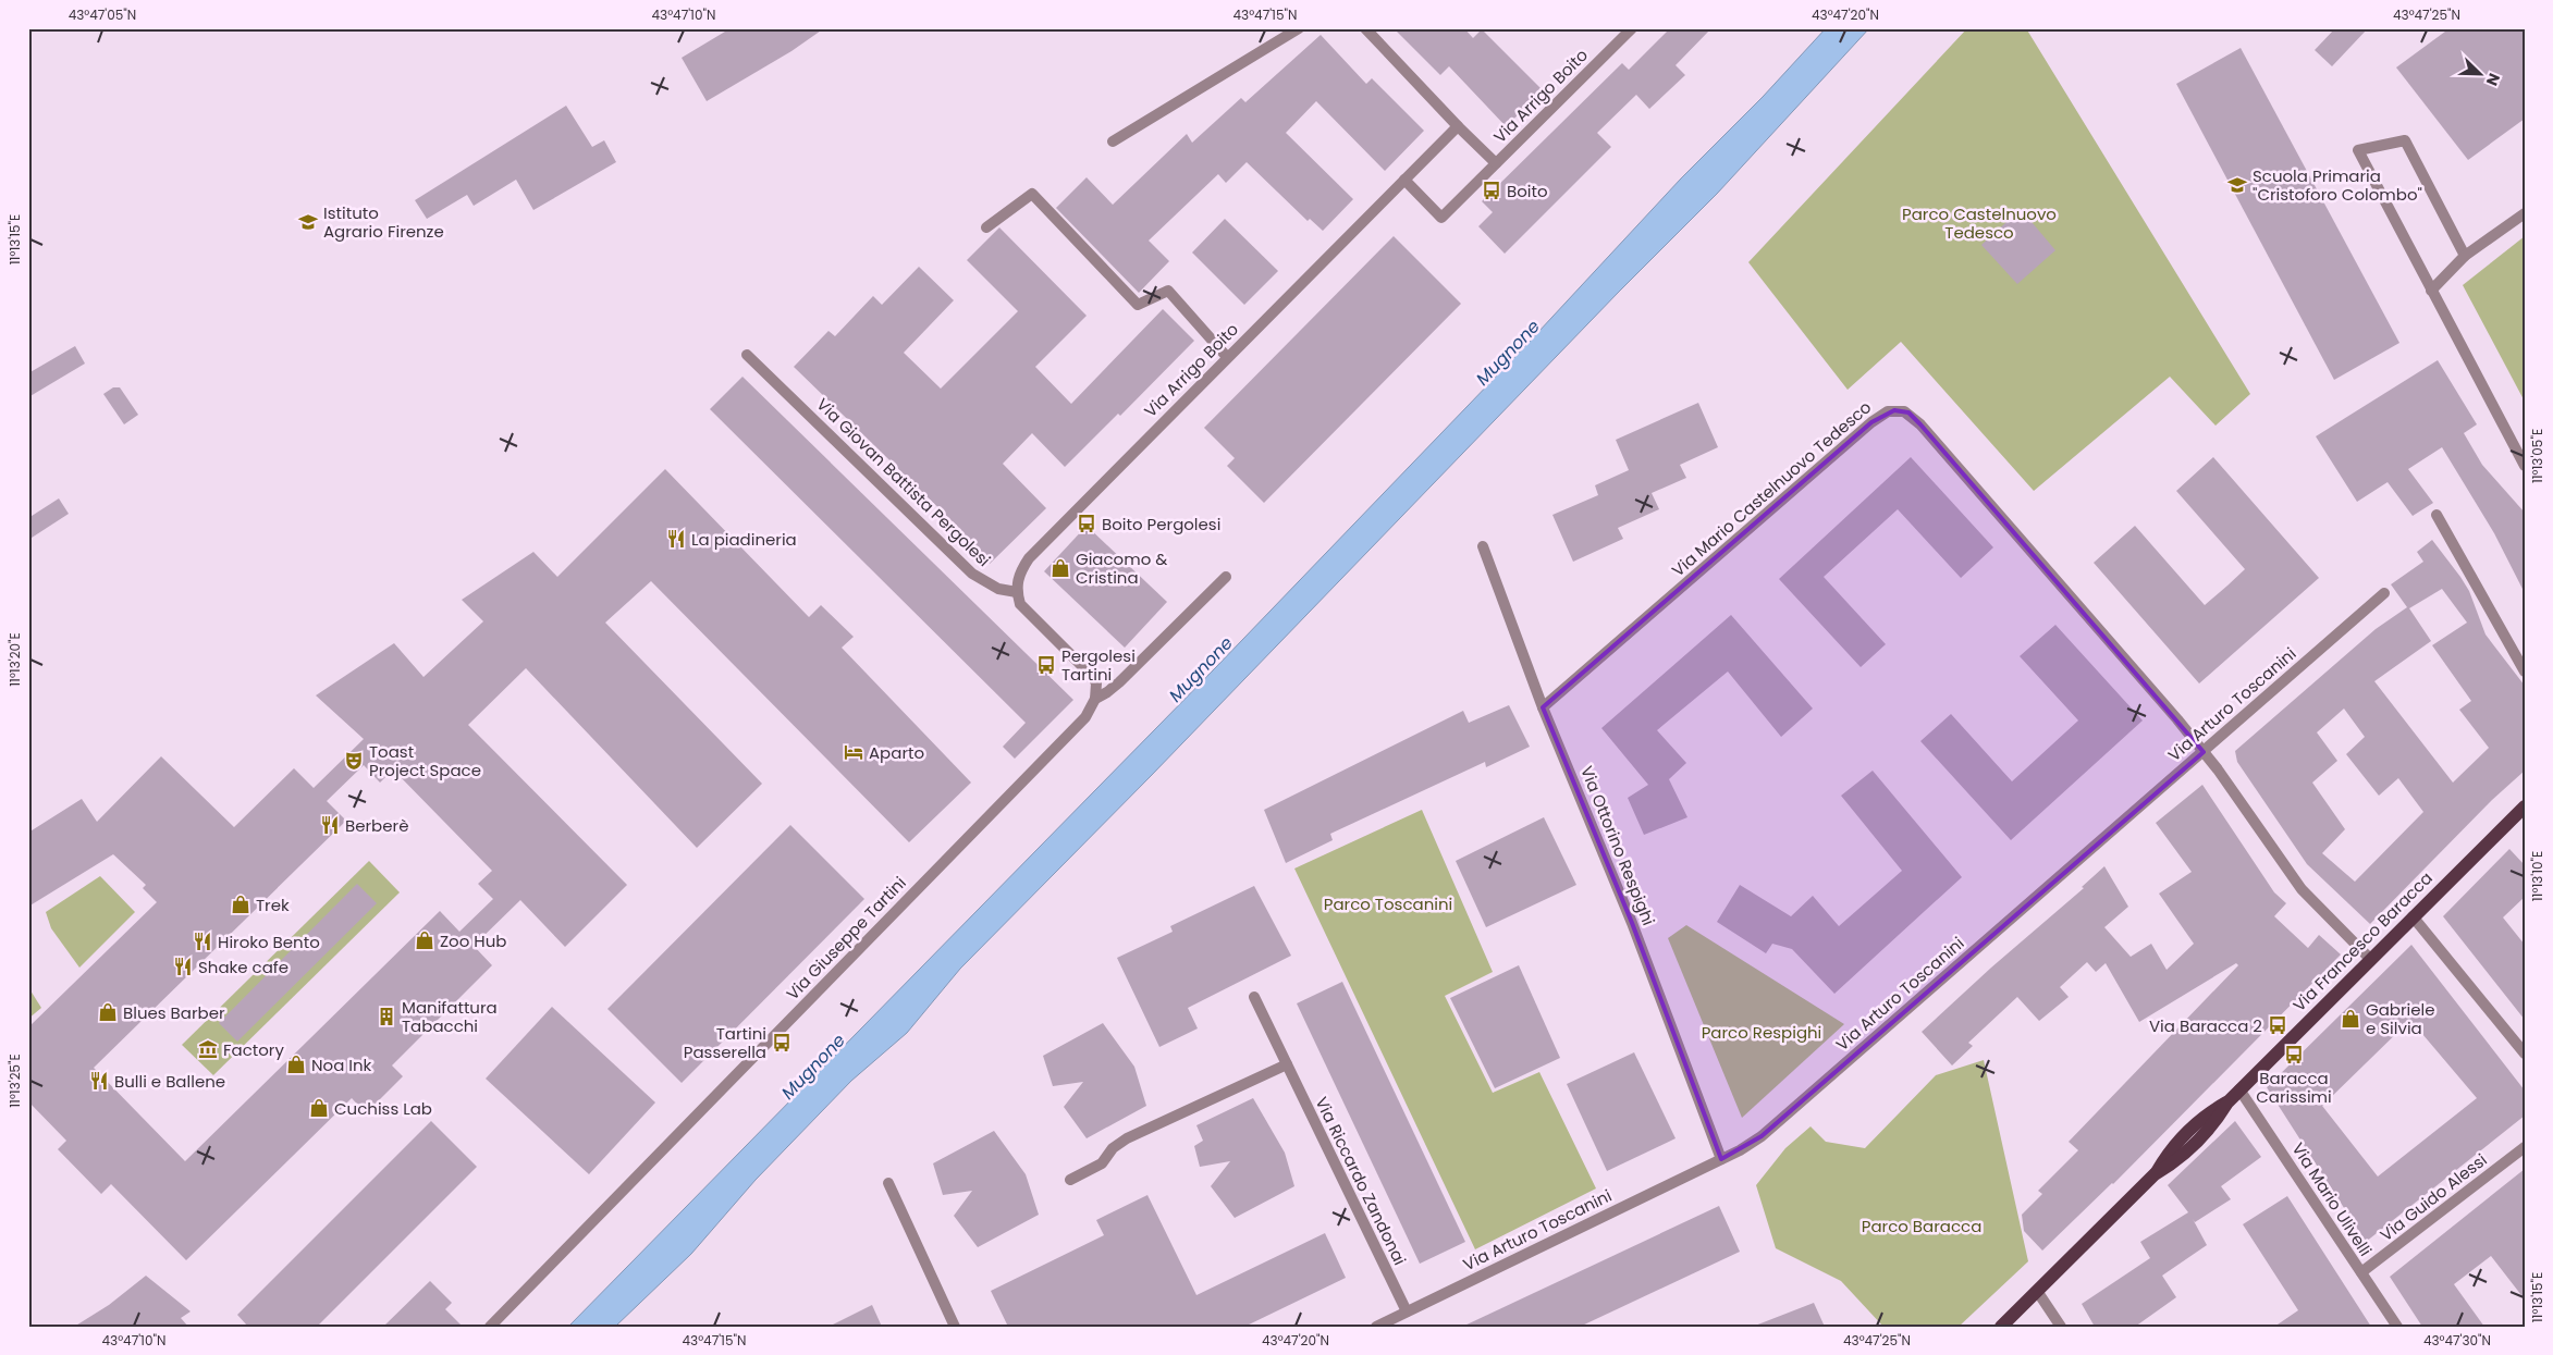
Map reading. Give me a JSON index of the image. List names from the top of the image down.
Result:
{
  "streets": {
    "main road": ["Via Francesco Baracca"],
    "street": [
      "Via Arrigo Boito",
      "Via Giovan Battista Pergolesi",
      "Via Mario Castelnuovo Tedesco",
      "Via Arturo Toscanini",
      "Via Ottorino Respighi",
      "Via Giuseppe Tartini",
      "Via Riccardo Zandonai",
      "Via Guido Alessi",
      "Via Mario Ulivelli"
    ]
  },
  "crossings": [
    ["Via Arrigo Boito", "Via Giovan Battista Pergolesi"],
    ["Via Mario Castelnuovo Tedesco", "Via Arturo Toscanini"],
    ["Via Mario Castelnuovo Tedesco", "Via Ottorino Respighi"],
    ["Via Mario Castelnuovo Tedesco", "Via Francesco Baracca"],
    ["Via Arturo Toscanini", "Via Ottorino Respighi"],
    ["Via Arturo Toscanini", "Via Riccardo Zandonai"],
    ["Via Francesco Baracca", "Via Mario Ulivelli"],
    ["Via Guido Alessi", "Via Mario Ulivelli"]
  ],
  "water": ["Mugnone"],
  "parks": [
    "Parco Castelnuovo Tedesco",
    "Parco Toscanini",
    "Parco Respighi",
    "Parco Baracca"
  ],
  "places": {
    "school or university": ["Scuola Primaria \"Cristoforo Colombo\"", "Istituto Agrario Firenze"],
    "bus stop": [
      "Boito",
      "Boito Pergolesi",
      "Pergolesi Tartini",
      "Via Baracca 2",
      "Tartini Passerella",
      "Baracca Carissimi"
    ],
    "restaurant": [
      "La piadineria",
      "Berberè",
      "Hiroko Bento",
      "Shake cafe",
      "Bulli e Ballene"
    ],
    "shop": [
      "Giacomo & Cristina",
      "Trek",
      "Zoo Hub",
      "Blues Barber",
      "Gabriele e Silvia",
      "Noa Ink",
      "Cuchiss Lab"
    ],
    "hotel": ["Aparto"],
    "theatre": ["Toast Project Space"],
    "building": ["Manifattura Tabacchi"],
    "museum": ["Factory"]
  },
  "north": "bottom right",
  "coordinates": [
    "43°47'05\"N",
    "43°47'10\"N",
    "43°47'15\"N",
    "43°47'20\"N",
    "43°47'25\"N",
    "11°13'15\"E",
    "11°13'05\"E",
    "11°13'20\"E",
    "11°13'10\"E",
    "11°13'25\"E",
    "43°47'30\"N"
  ]
}
